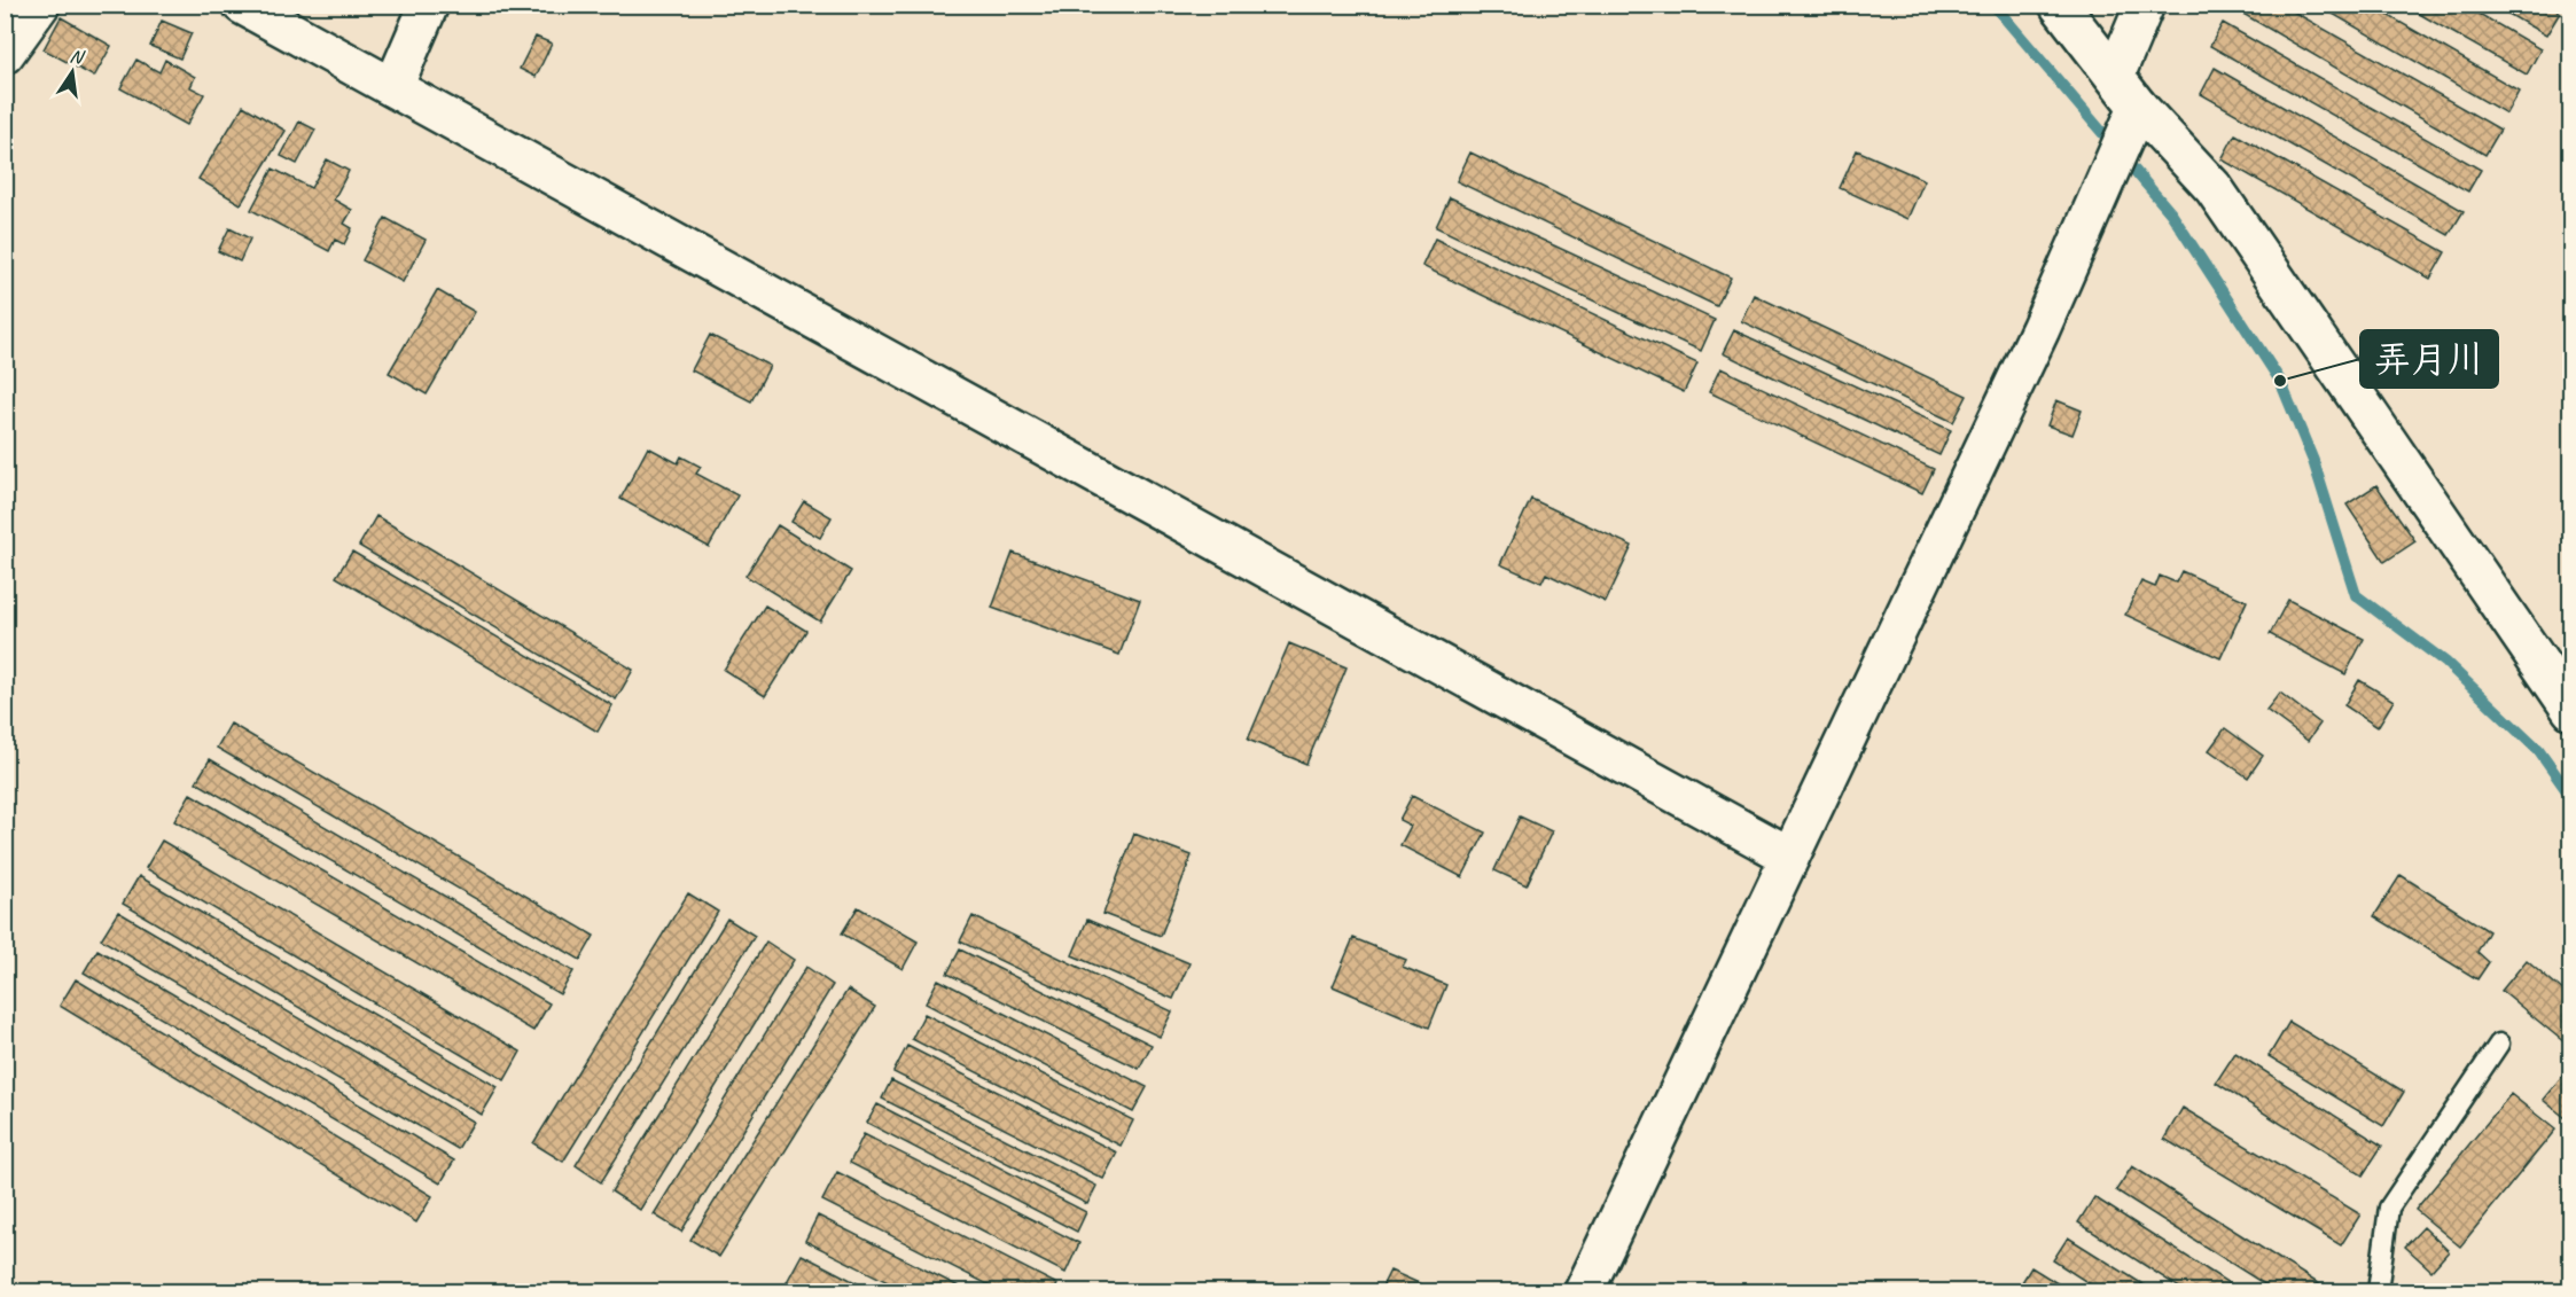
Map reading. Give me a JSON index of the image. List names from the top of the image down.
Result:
{
  "places": ["弄月川"],
  "north": "top"
}
